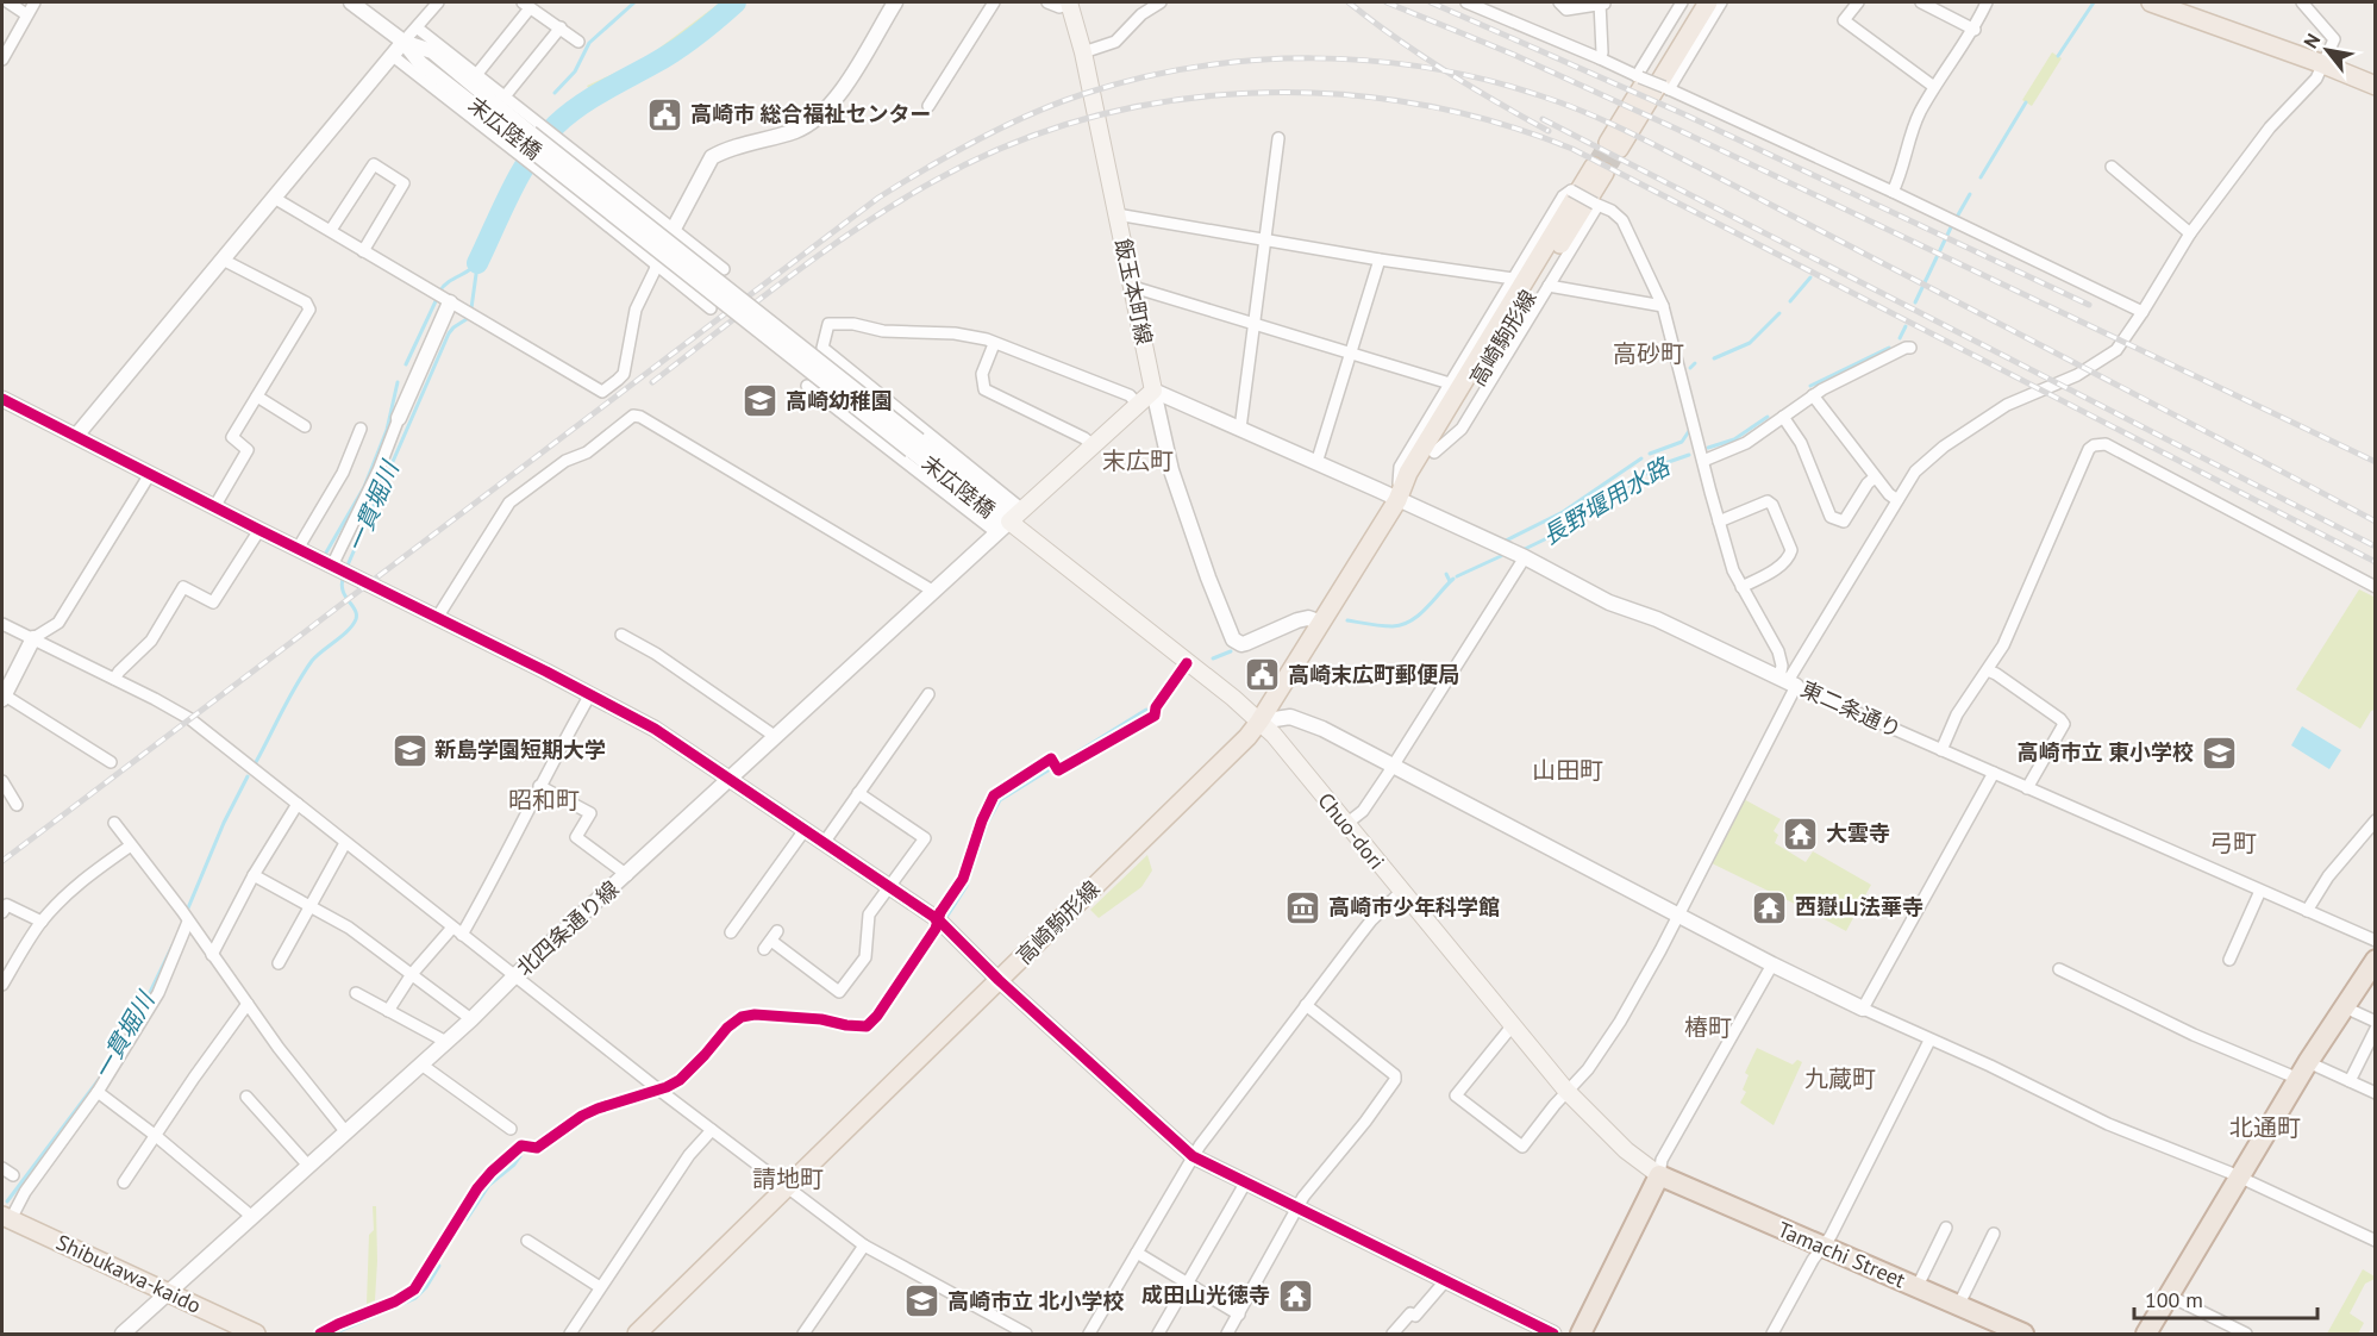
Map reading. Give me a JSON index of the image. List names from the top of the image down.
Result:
{
  "streets": {
    "highway": ["Tamachi Street"],
    "main road": [
      "飯玉本町線",
      "高崎駒形線",
      "Chuo-dori",
      "Shibukawa-kaido"
    ],
    "street": ["末広陸橋", "東二条通り", "北四条通り線"]
  },
  "crossings": [
    ["末広陸橋", "Chuo-dori"],
    ["末広陸橋", "北四条通り線"],
    ["飯玉本町線", "東二条通り"],
    ["高崎駒形線", "東二条通り"],
    ["高崎駒形線", "Chuo-dori"],
    ["Chuo-dori", "北四条通り線"],
    ["Chuo-dori", "Tamachi Street"],
    ["北四条通り線", "Shibukawa-kaido"]
  ],
  "districts": [
    "高砂町",
    "末広町",
    "山田町",
    "昭和町",
    "弓町",
    "椿町",
    "九蔵町",
    "北通町",
    "請地町"
  ],
  "water": ["長野堰用水路", "一貫堀川"],
  "places": {
    "public building": ["高崎市 総合福祉センター", "高崎末広町郵便局"],
    "school or university": [
      "高崎幼稚園",
      "新島学園短期大学",
      "高崎市立 東小学校",
      "高崎市立 北小学校"
    ],
    "temple": ["大雲寺", "西嶽山法華寺", "成田山光徳寺"],
    "museum": ["高崎市少年科学館"]
  },
  "scale_bar": "100 m",
  "north": "top left"
}
